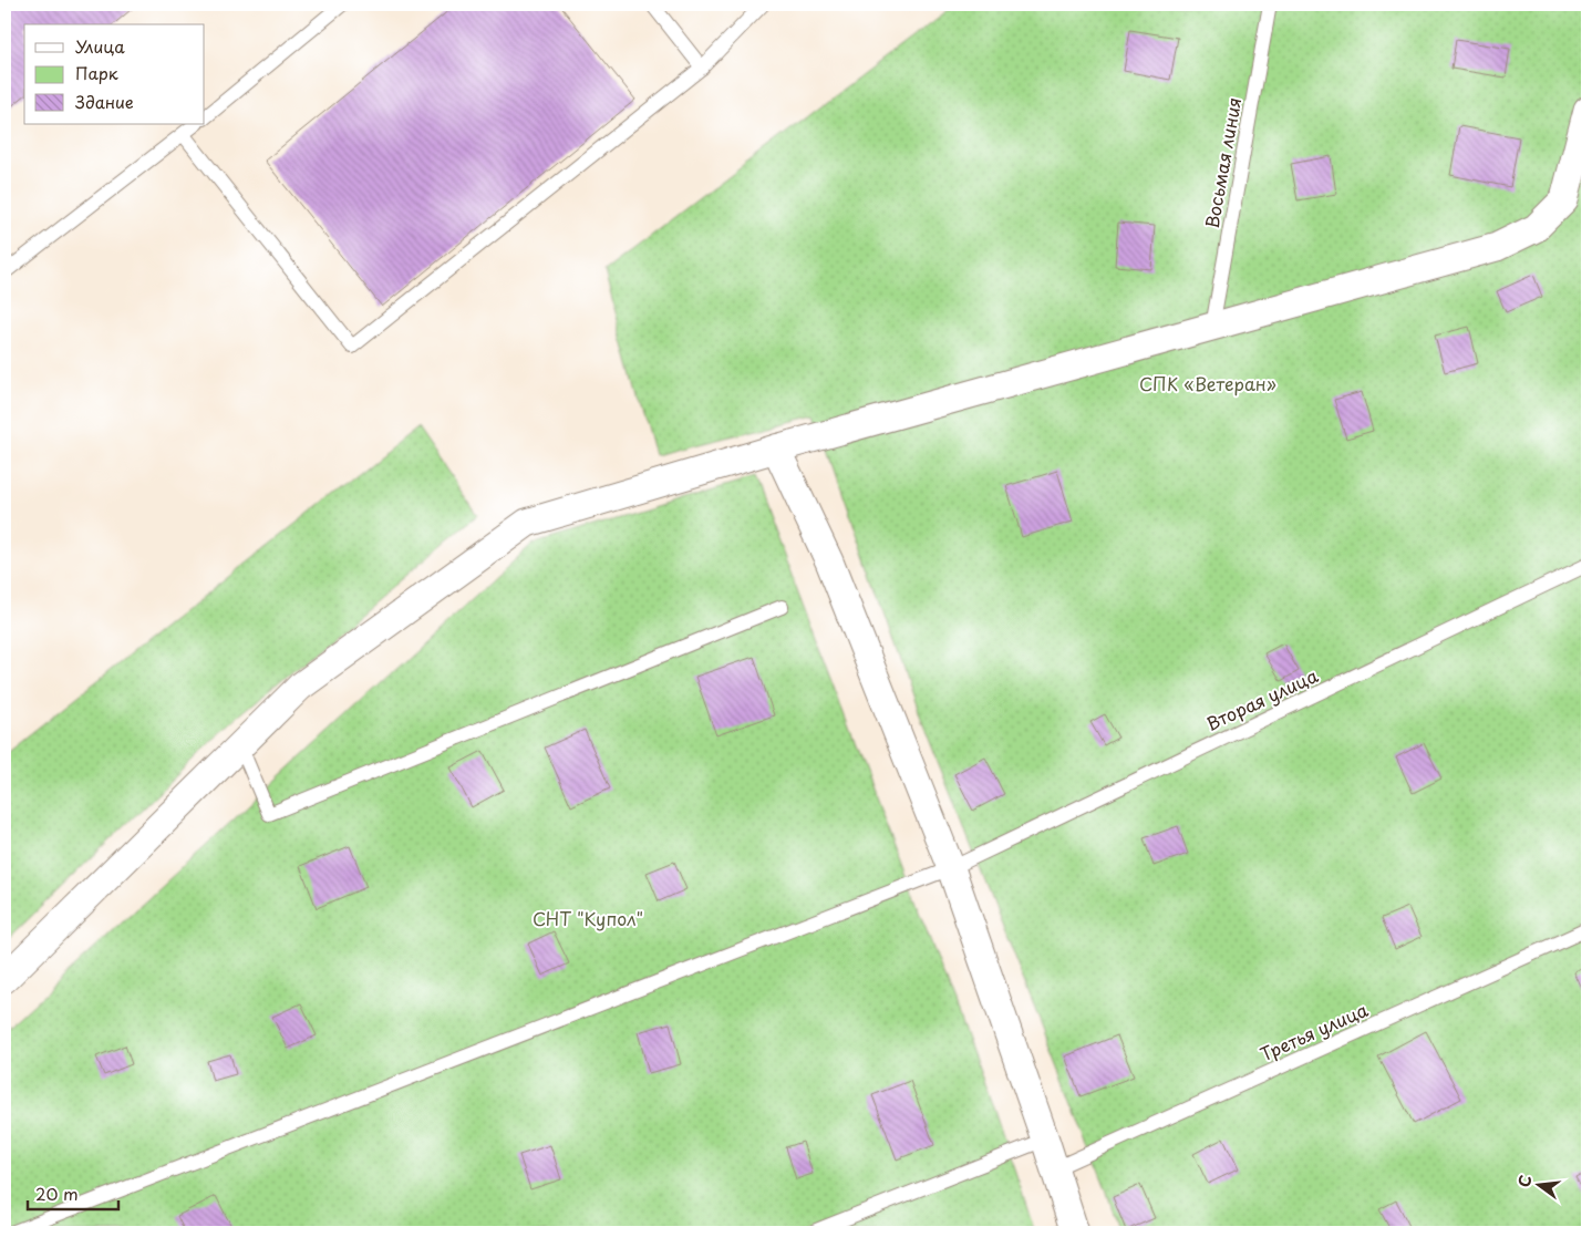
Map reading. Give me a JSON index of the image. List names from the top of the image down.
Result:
{
  "streets": {
    "lane": ["Восьмая линия", "Вторая улица", "Третья улица"]
  },
  "parks": ["СПК «Ветеран»", "СНТ \"Купол\""],
  "legend": ["Улица", "Парк", "Здание"],
  "scale_bar": "20 m",
  "north": "left"
}
